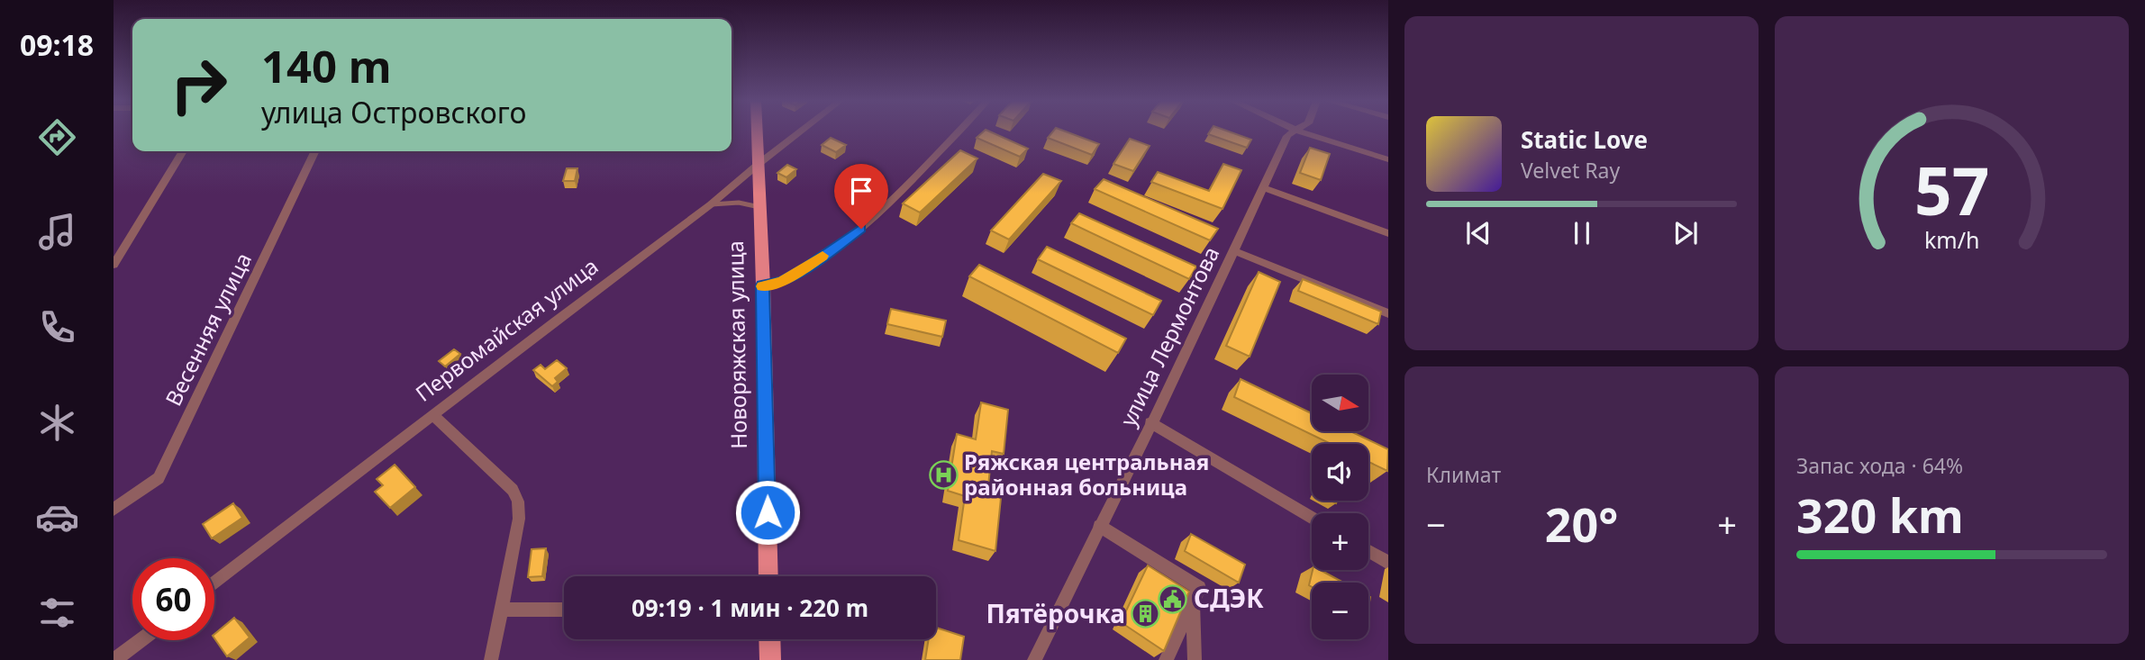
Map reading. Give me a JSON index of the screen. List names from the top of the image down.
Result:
{
  "streets": {
    "main road": ["Новоряжская улица"],
    "street": ["Весенняя улица", "Первомайская улица", "улица Лермонтова"]
  },
  "crossings": [
    ["Первомайская улица", "Новоряжская улица"]
  ],
  "places": {
    "hospital": ["Ряжская центральная районная больница"],
    "public building": ["СДЭК"],
    "building": ["Пятёрочка"]
  },
  "north": "right",
  "page": {
    "tabs": "09:18",
    "turn": ["140 m", "улица Островского"],
    "song": ["Static Love", "Velvet Ray"],
    "tile": [
      "Климат",
      ["Запас хода · 64%", "320 km"]
    ],
    "map_buttons": ["+", "−"],
    "heat": ["−", "20°", "+"],
    "limit": "60",
    "trip": "09:19 · 1 мин · 220 m",
    "gauge": ["57", "km/h"]
  }
}
